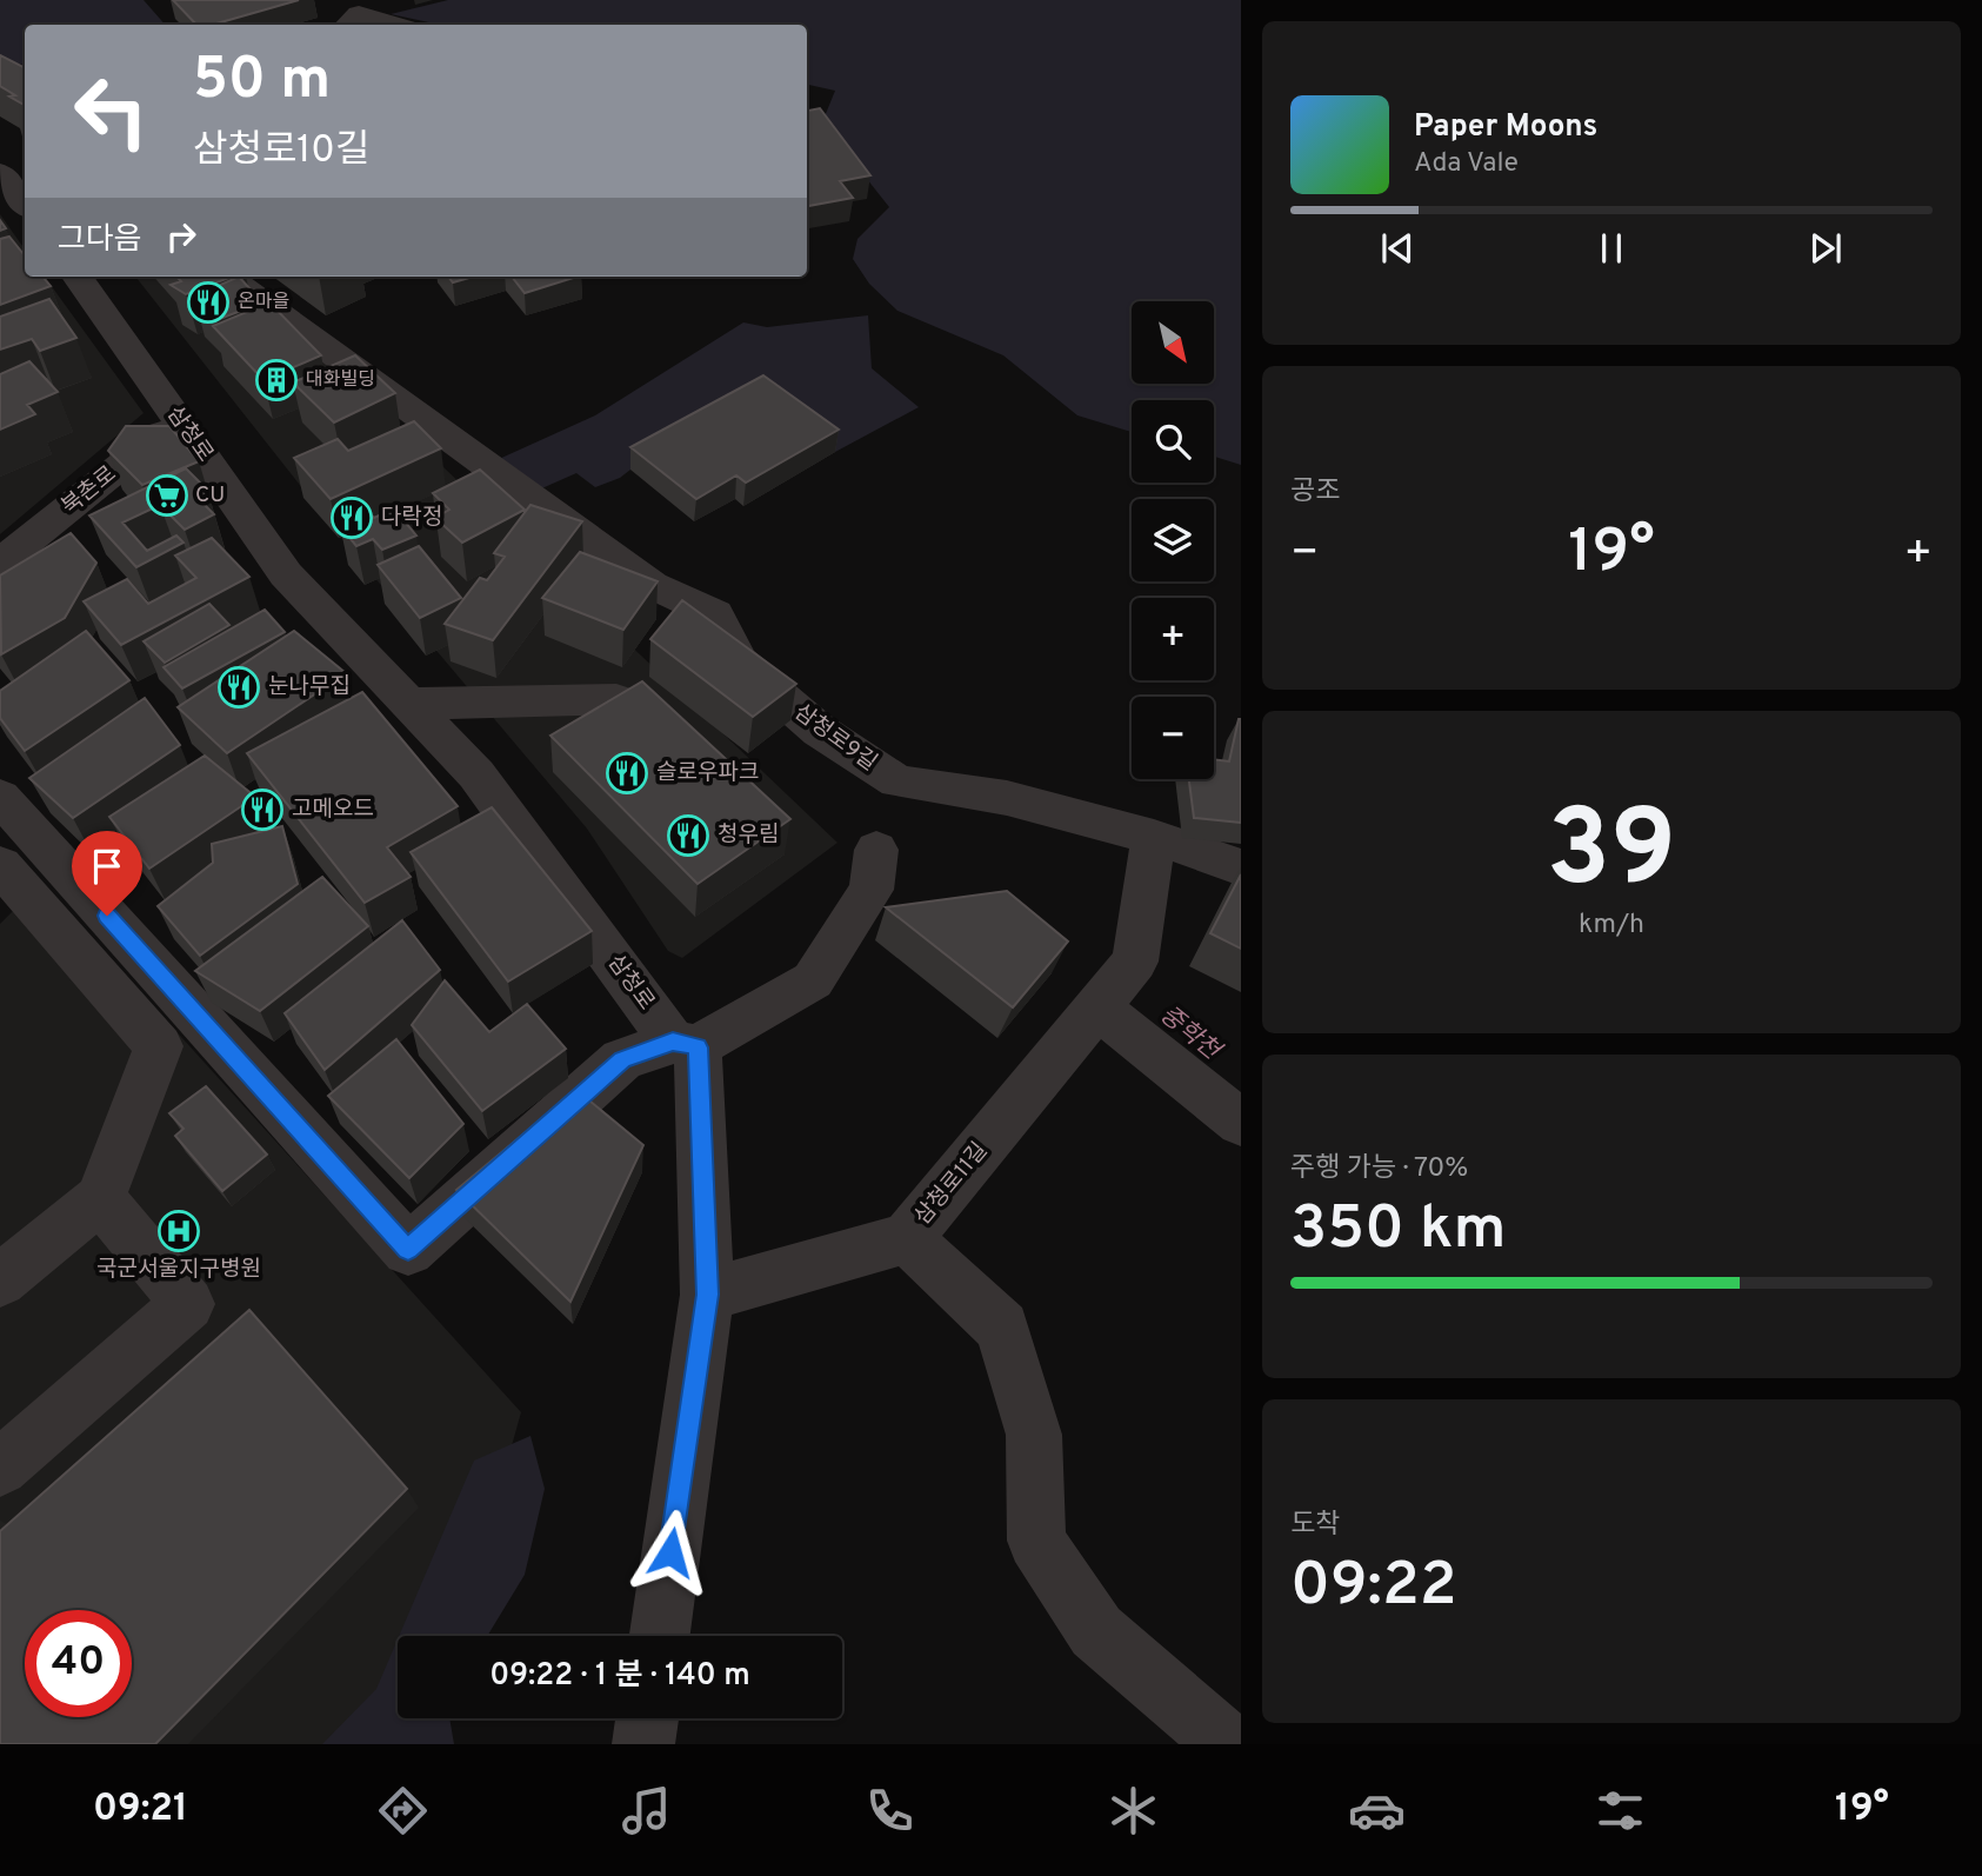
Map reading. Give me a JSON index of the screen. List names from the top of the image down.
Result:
{
  "streets": {
    "street": [
      "삼청로",
      "북촌로",
      "삼청로9길",
      "삼청로11길"
    ]
  },
  "crossings": [
    ["삼청로", "북촌로"],
    ["삼청로9길", "삼청로11길"]
  ],
  "water": ["중학천"],
  "places": {
    "restaurant": [
      "온마을",
      "다락정",
      "눈나무집",
      "슬로우파크",
      "고메오드",
      "청우림"
    ],
    "building": ["대화빌딩"],
    "supermarket": ["CU"],
    "hospital": ["국군서울지구병원"]
  },
  "north": "bottom right",
  "page": {
    "turn": ["50 m", "삼청로10길"],
    "song": ["Paper Moons", "Ada Vale"],
    "then": "그다음",
    "map_buttons": ["+", "−"],
    "tile": [
      "공조",
      ["39", "km/h"],
      ["주행 가능 · 70%", "350 km"],
      ["도착", "09:22"]
    ],
    "heat": ["−", "19°", "+"],
    "limit": "40",
    "trip": "09:22 · 1 분 · 140 m",
    "tabs": ["09:21", "19°"]
  }
}
